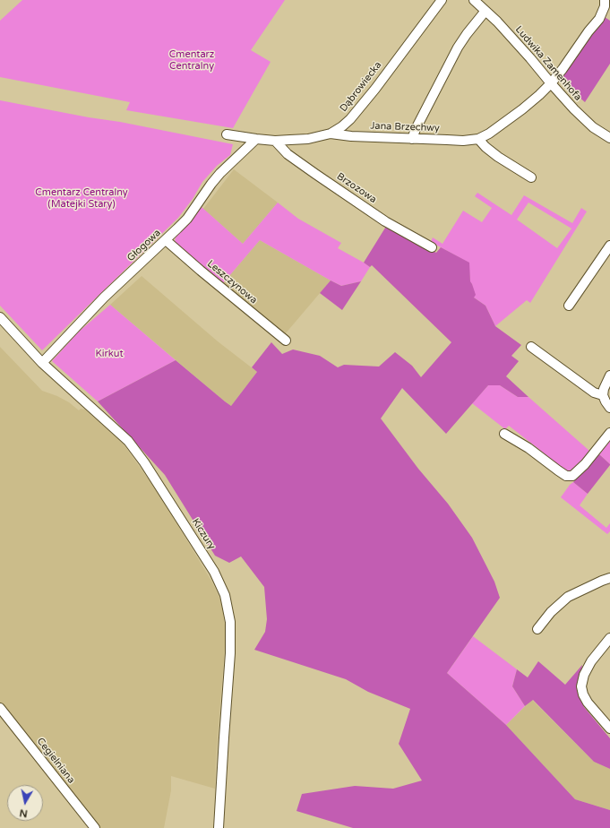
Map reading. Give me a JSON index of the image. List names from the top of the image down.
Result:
{
  "streets": {
    "street": [
      "Ludwika Zamenhofa",
      "Dąbrowiecka",
      "Jana Brzechwy",
      "Brzozowa",
      "Głogowa",
      "Leszczynowa",
      "Kiczury",
      "Cegielniana"
    ]
  },
  "crossings": [
    ["Ludwika Zamenhofa", "Jana Brzechwy"],
    ["Dąbrowiecka", "Jana Brzechwy"],
    ["Dąbrowiecka", "Brzozowa"],
    ["Dąbrowiecka", "Głogowa"],
    ["Głogowa", "Leszczynowa"],
    ["Głogowa", "Kiczury"]
  ],
  "parks": ["Cmentarz Centralny", "Cmentarz Centralny (Matejki Stary)", "Kirkut"],
  "north": "bottom"
}
